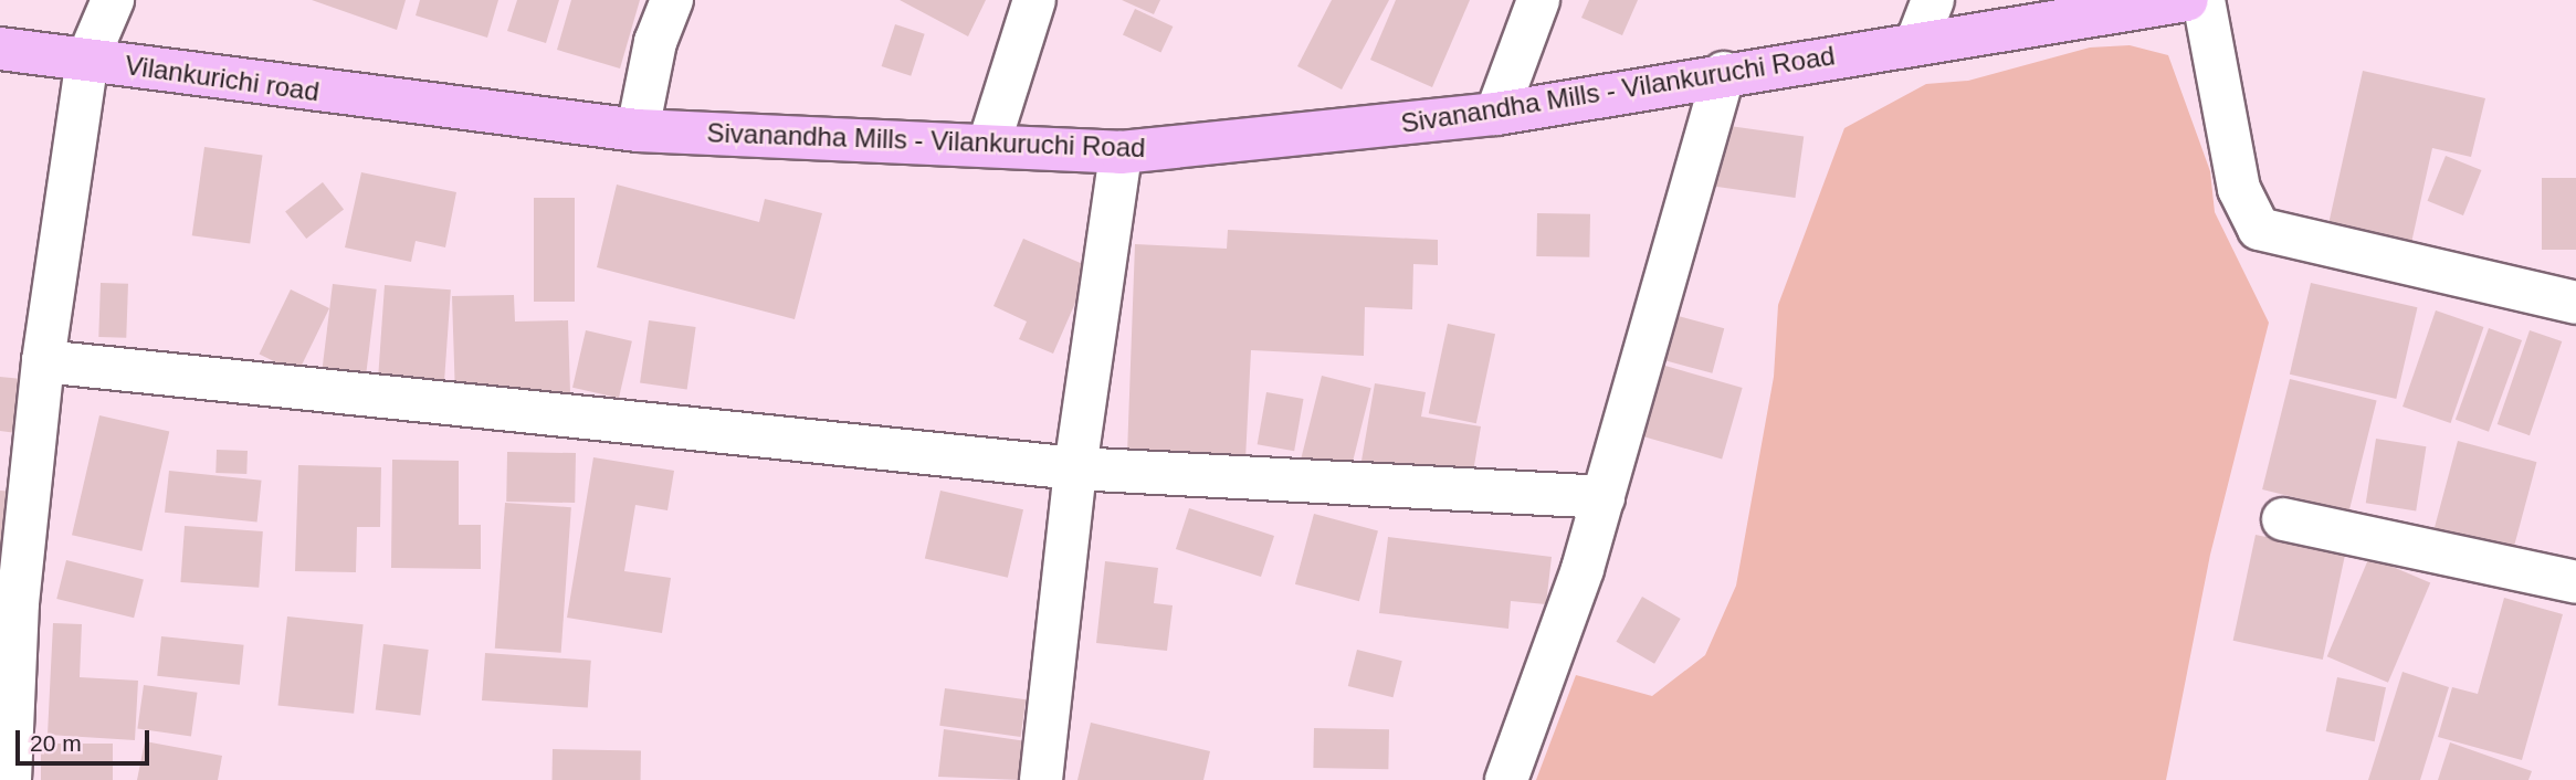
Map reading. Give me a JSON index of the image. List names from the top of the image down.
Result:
{
  "streets": {
    "main road": ["Vilankurichi road", "Sivanandha Mills - Vilankuruchi Road"]
  },
  "crossings": [
    ["Vilankurichi road", "Sivanandha Mills - Vilankuruchi Road"]
  ],
  "scale_bar": "20 m"
}
